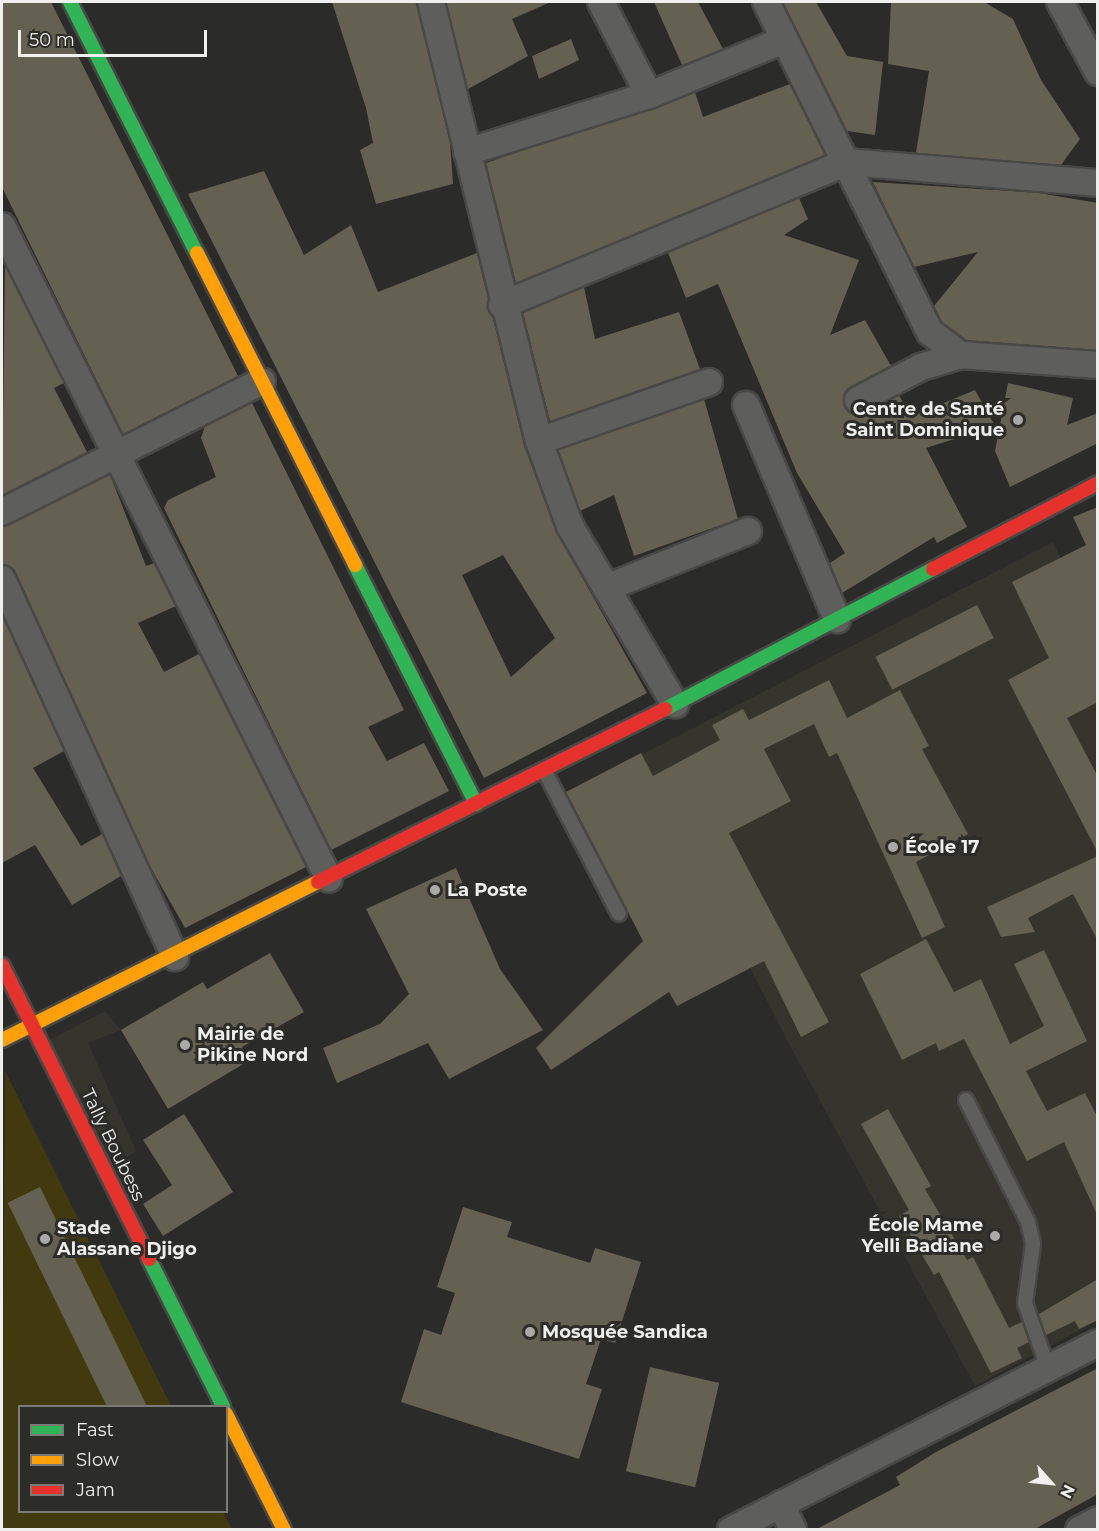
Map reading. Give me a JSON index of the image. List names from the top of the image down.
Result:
{
  "streets": {
    "street": ["Tally Boubess"]
  },
  "places": [
    "Centre de Santé Saint Dominique",
    "École 17",
    "La Poste",
    "Mairie de Pikine Nord",
    "École Mame Yelli Badiane",
    "Stade Alassane Djigo",
    "Mosquée Sandica"
  ],
  "legend": ["Fast", "Slow", "Jam"],
  "scale_bar": "50 m",
  "north": "bottom right"
}
